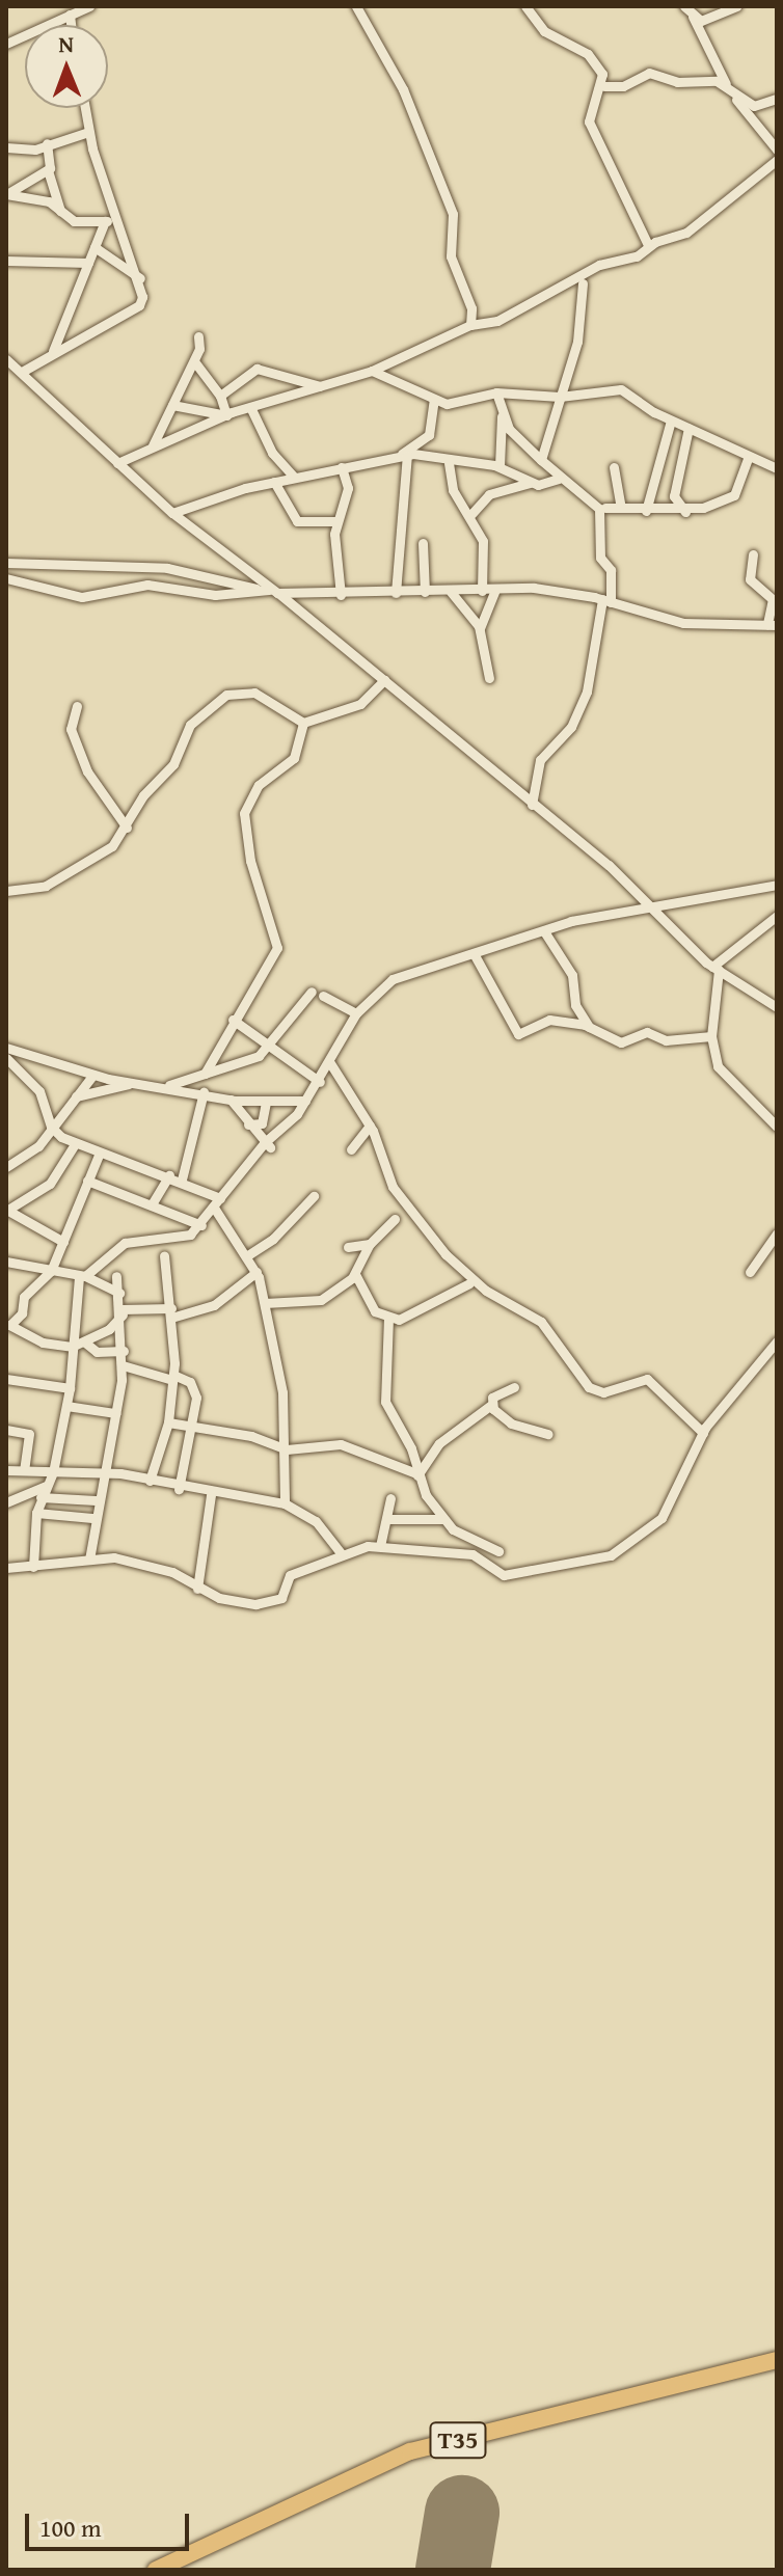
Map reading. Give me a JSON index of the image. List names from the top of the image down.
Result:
{
  "streets": {
    "highway": ["T35"]
  },
  "scale_bar": "100 m",
  "north": "top"
}
